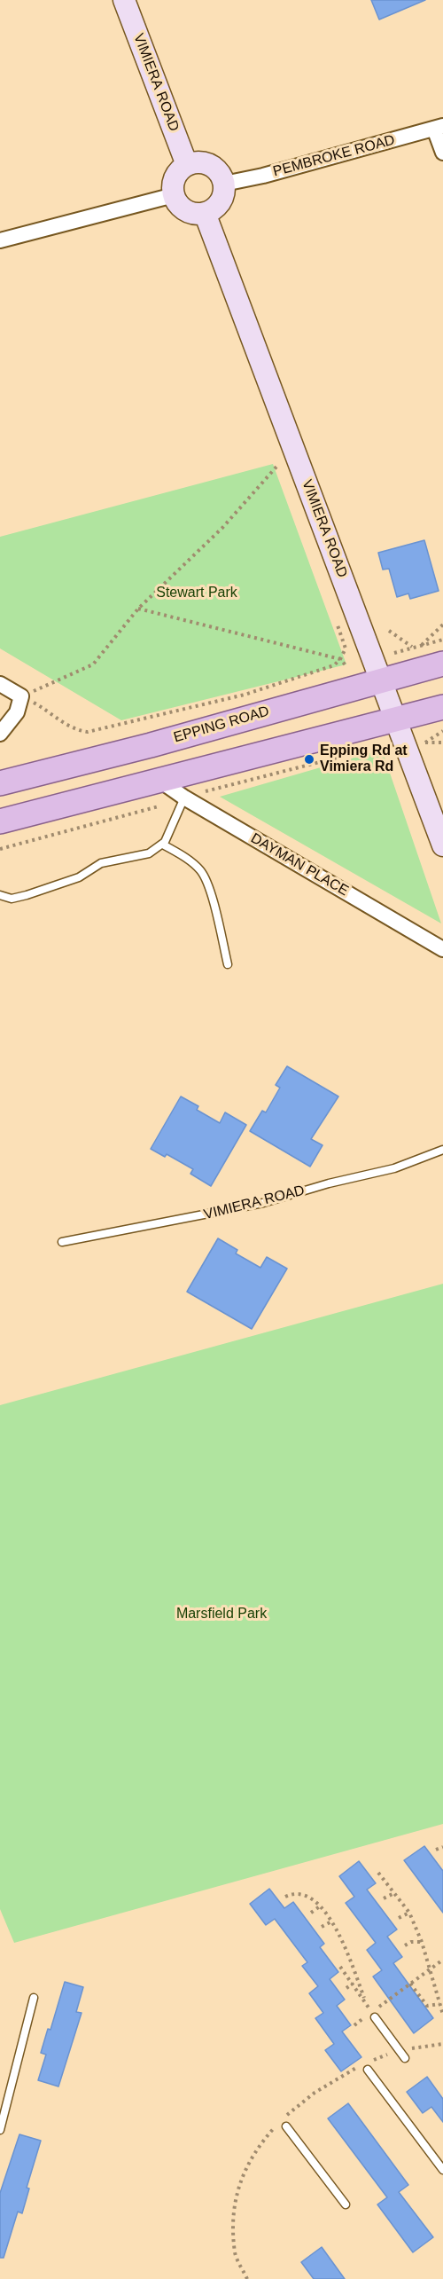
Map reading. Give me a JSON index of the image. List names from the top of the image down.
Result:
{
  "streets": {
    "main road": ["EPPING ROAD"],
    "street": ["VIMIERA ROAD", "PEMBROKE ROAD", "DAYMAN PLACE"]
  },
  "crossings": [
    ["VIMIERA ROAD", "PEMBROKE ROAD"],
    ["VIMIERA ROAD", "EPPING ROAD"]
  ],
  "parks": ["Stewart Park", "Marsfield Park"],
  "places": ["Epping Rd at Vimiera Rd"]
}
